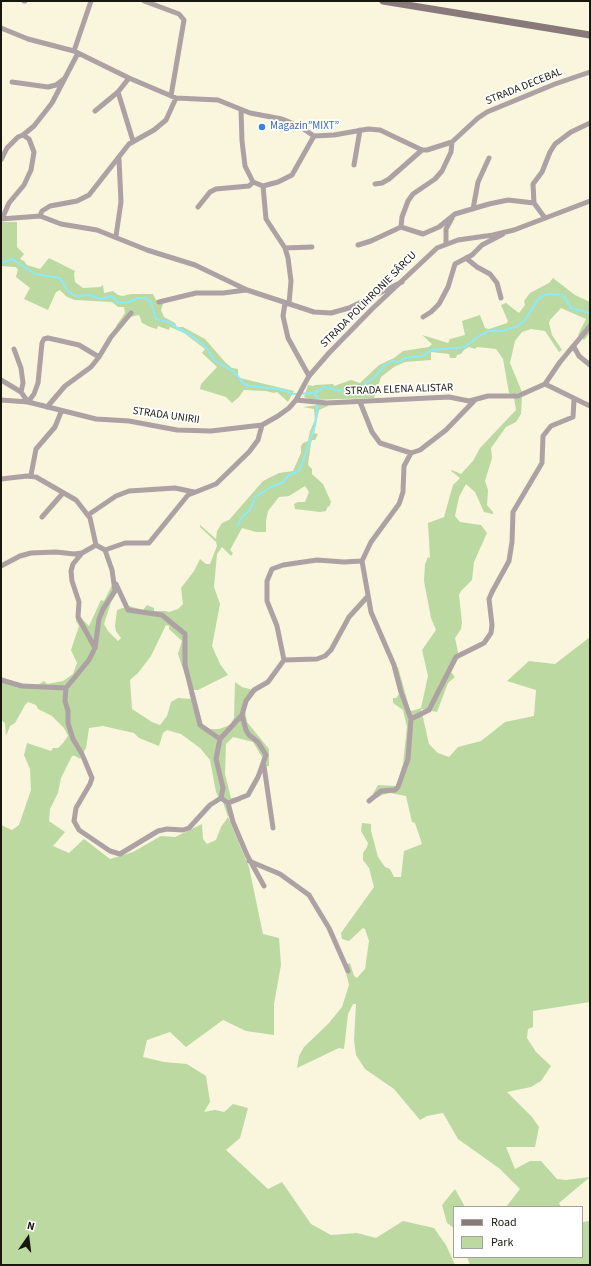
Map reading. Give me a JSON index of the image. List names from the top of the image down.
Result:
{
  "streets": {
    "street": [
      "STRADA DECEBAL",
      "STRADA POLIHRONIE SÂRCU",
      "STRADA ELENA ALISTAR",
      "STRADA UNIRII"
    ]
  },
  "crossings": [
    ["STRADA POLIHRONIE SÂRCU", "STRADA UNIRII"],
    ["STRADA ELENA ALISTAR", "STRADA UNIRII"]
  ],
  "places": ["Magazin”MIXT”"],
  "legend": ["Road", "Park"],
  "north": "top"
}
